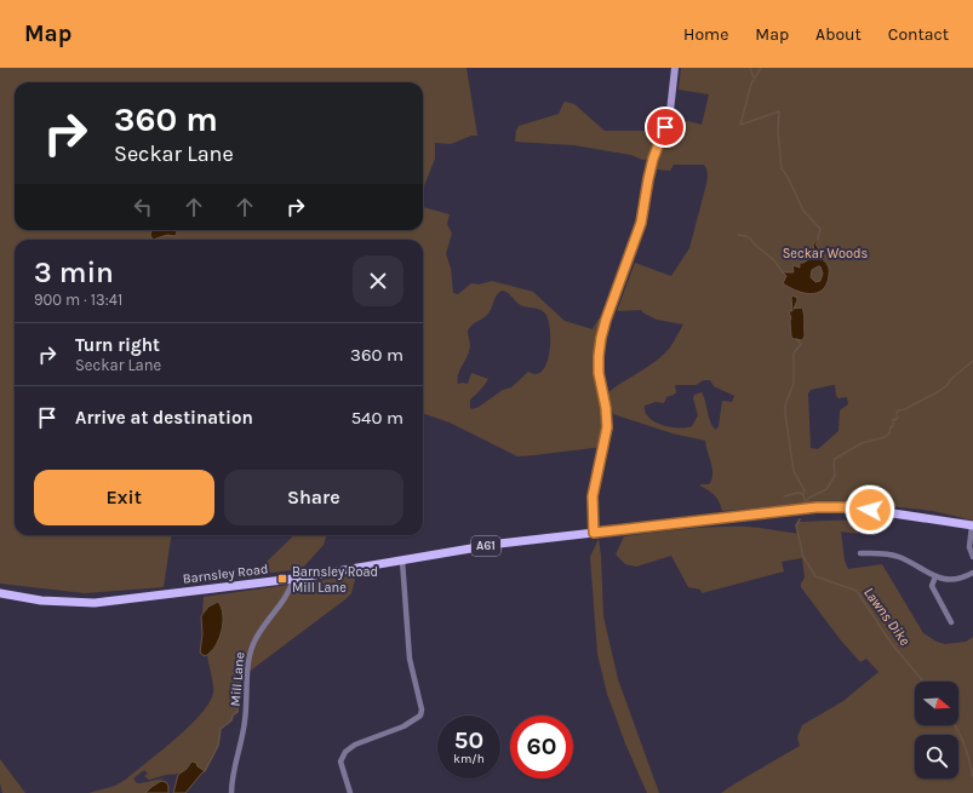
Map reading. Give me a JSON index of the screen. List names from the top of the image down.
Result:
{
  "streets": {
    "main road": ["A61", "Barnsley Road"],
    "street": ["Mill Lane"]
  },
  "crossings": [
    ["Barnsley Road", "Mill Lane"]
  ],
  "water": ["Lawns Dike"],
  "parks": ["Seckar Woods"],
  "places": {
    "transit": ["Barnsley Road Mill Lane"]
  },
  "north": "right",
  "page": {
    "header": "Map",
    "nav": [
      "Home",
      "Map",
      "About",
      "Contact"
    ],
    "turn": ["360 m", "Seckar Lane"],
    "heading": ["3 min", "900 m · 13:41"],
    "list": [
      {
        "name": "Turn right",
        "note": "Seckar Lane",
        "value": "360 m"
      },
      {
        "name": "Arrive at destination",
        "value": "540 m"
      }
    ],
    "buttons": ["Exit", "Share"],
    "speed": "50 km/h",
    "limit": "60"
  }
}
